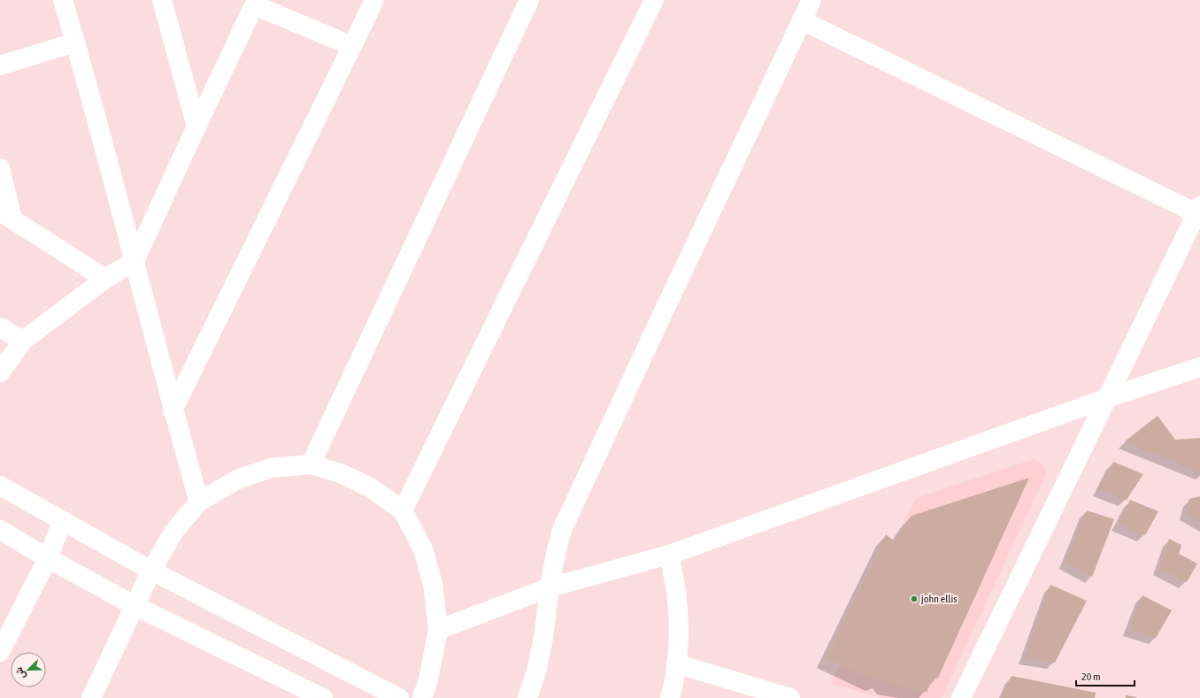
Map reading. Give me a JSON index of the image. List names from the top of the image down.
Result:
{
  "places": ["john ellis"],
  "scale_bar": "20 m",
  "north": "bottom left"
}
